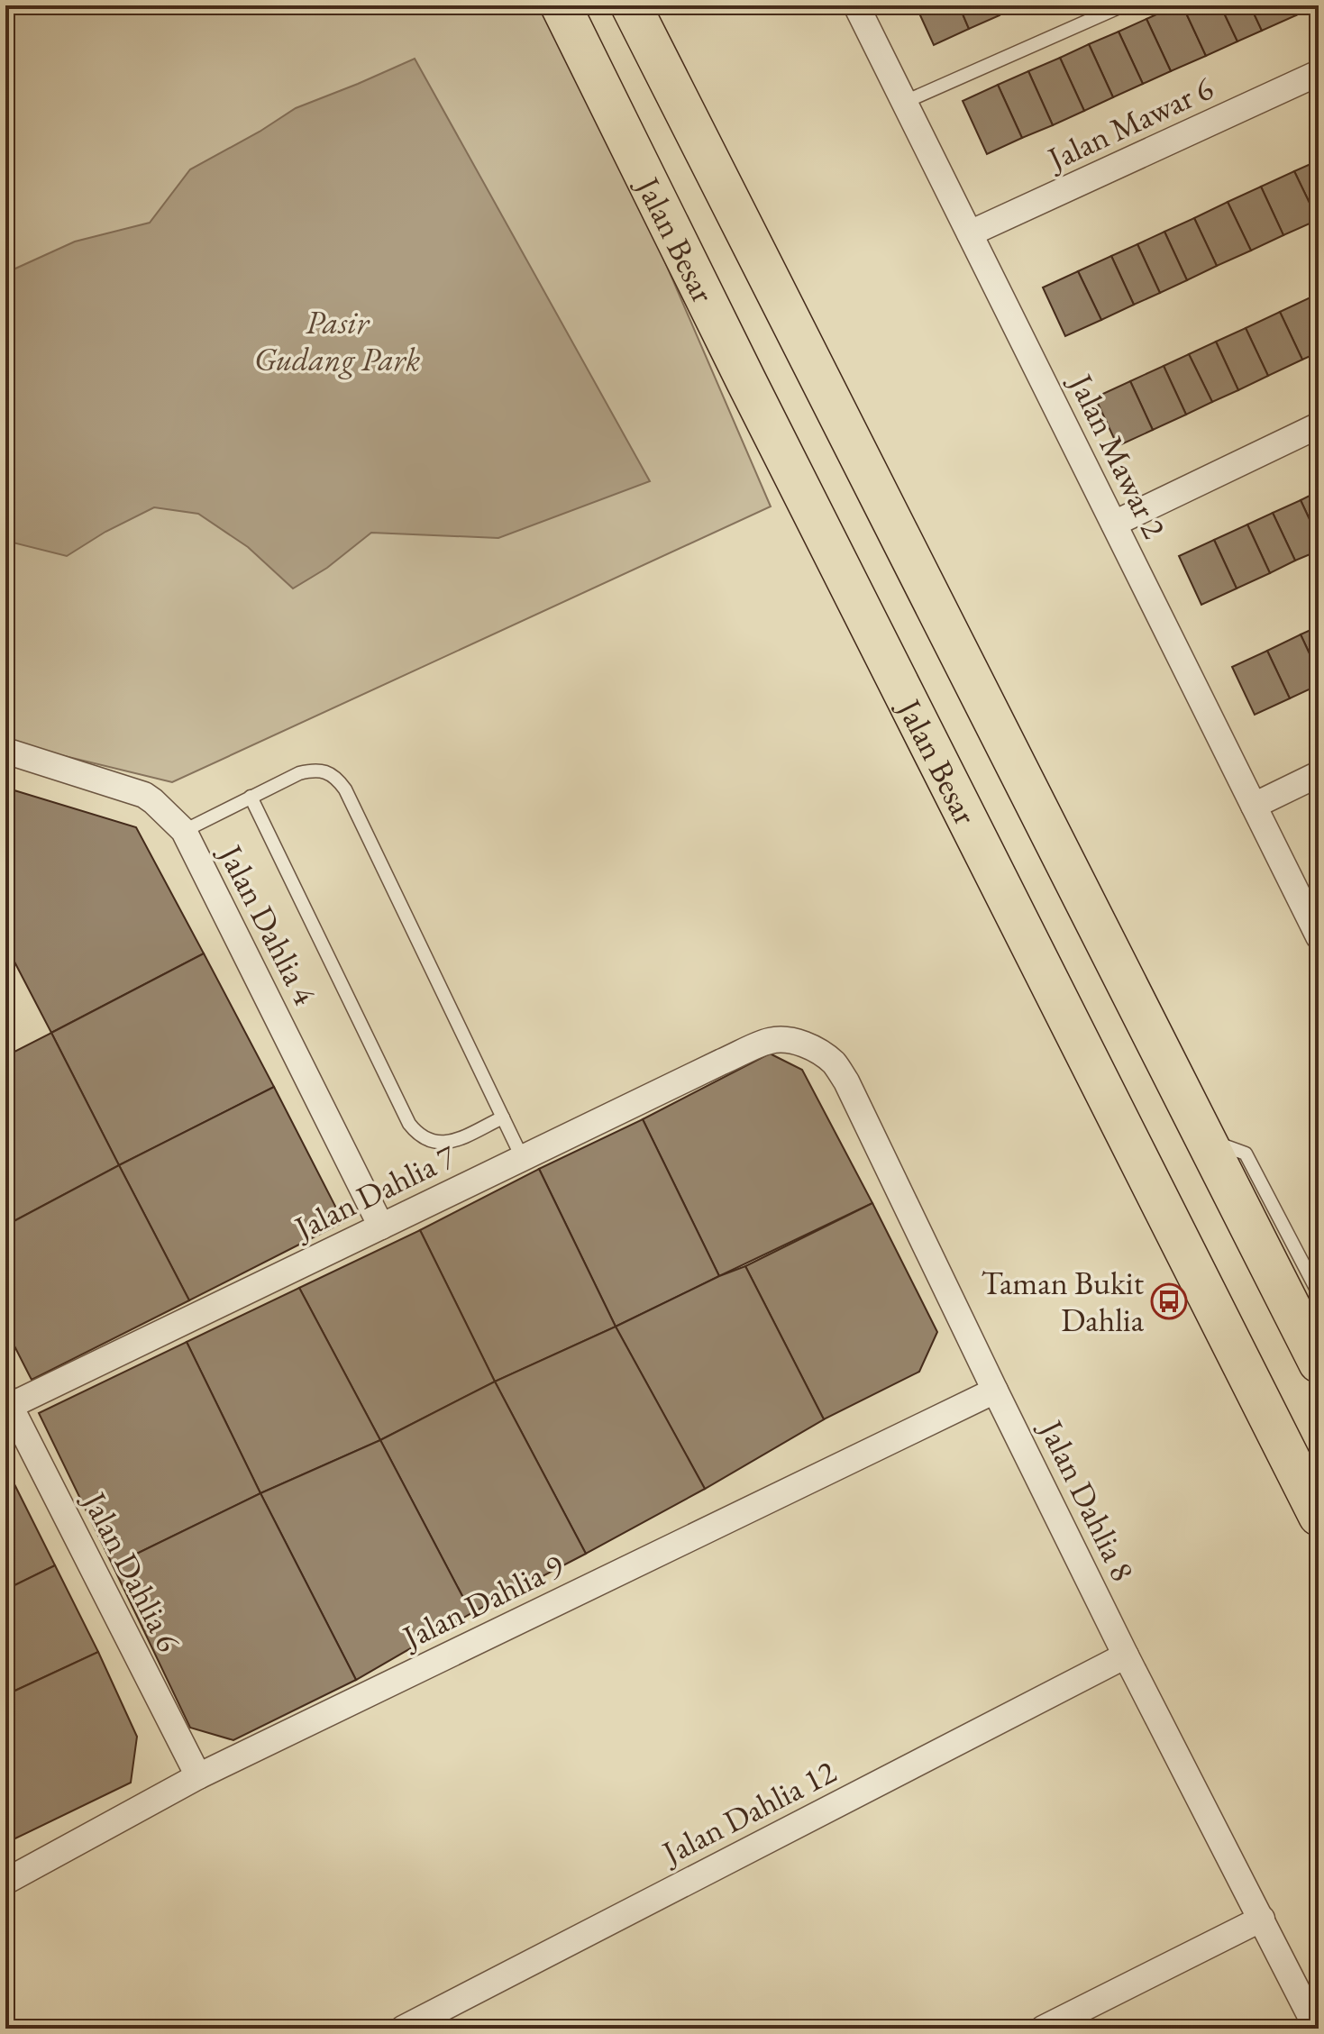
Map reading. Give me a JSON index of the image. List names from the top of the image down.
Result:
{
  "streets": {
    "main road": ["Jalan Besar"],
    "street": [
      "Jalan Mawar 6",
      "Jalan Mawar 2",
      "Jalan Dahlia 4",
      "Jalan Dahlia 7",
      "Jalan Dahlia 8",
      "Jalan Dahlia 6",
      "Jalan Dahlia 9",
      "Jalan Dahlia 12"
    ]
  },
  "crossings": [
    ["Jalan Mawar 6", "Jalan Mawar 2"],
    ["Jalan Dahlia 4", "Jalan Dahlia 7"],
    ["Jalan Dahlia 7", "Jalan Dahlia 8"],
    ["Jalan Dahlia 7", "Jalan Dahlia 6"],
    ["Jalan Dahlia 8", "Jalan Dahlia 9"],
    ["Jalan Dahlia 8", "Jalan Dahlia 12"],
    ["Jalan Dahlia 6", "Jalan Dahlia 9"]
  ],
  "parks": ["Pasir Gudang Park"],
  "places": {
    "bus stop": ["Taman Bukit Dahlia"]
  }
}
